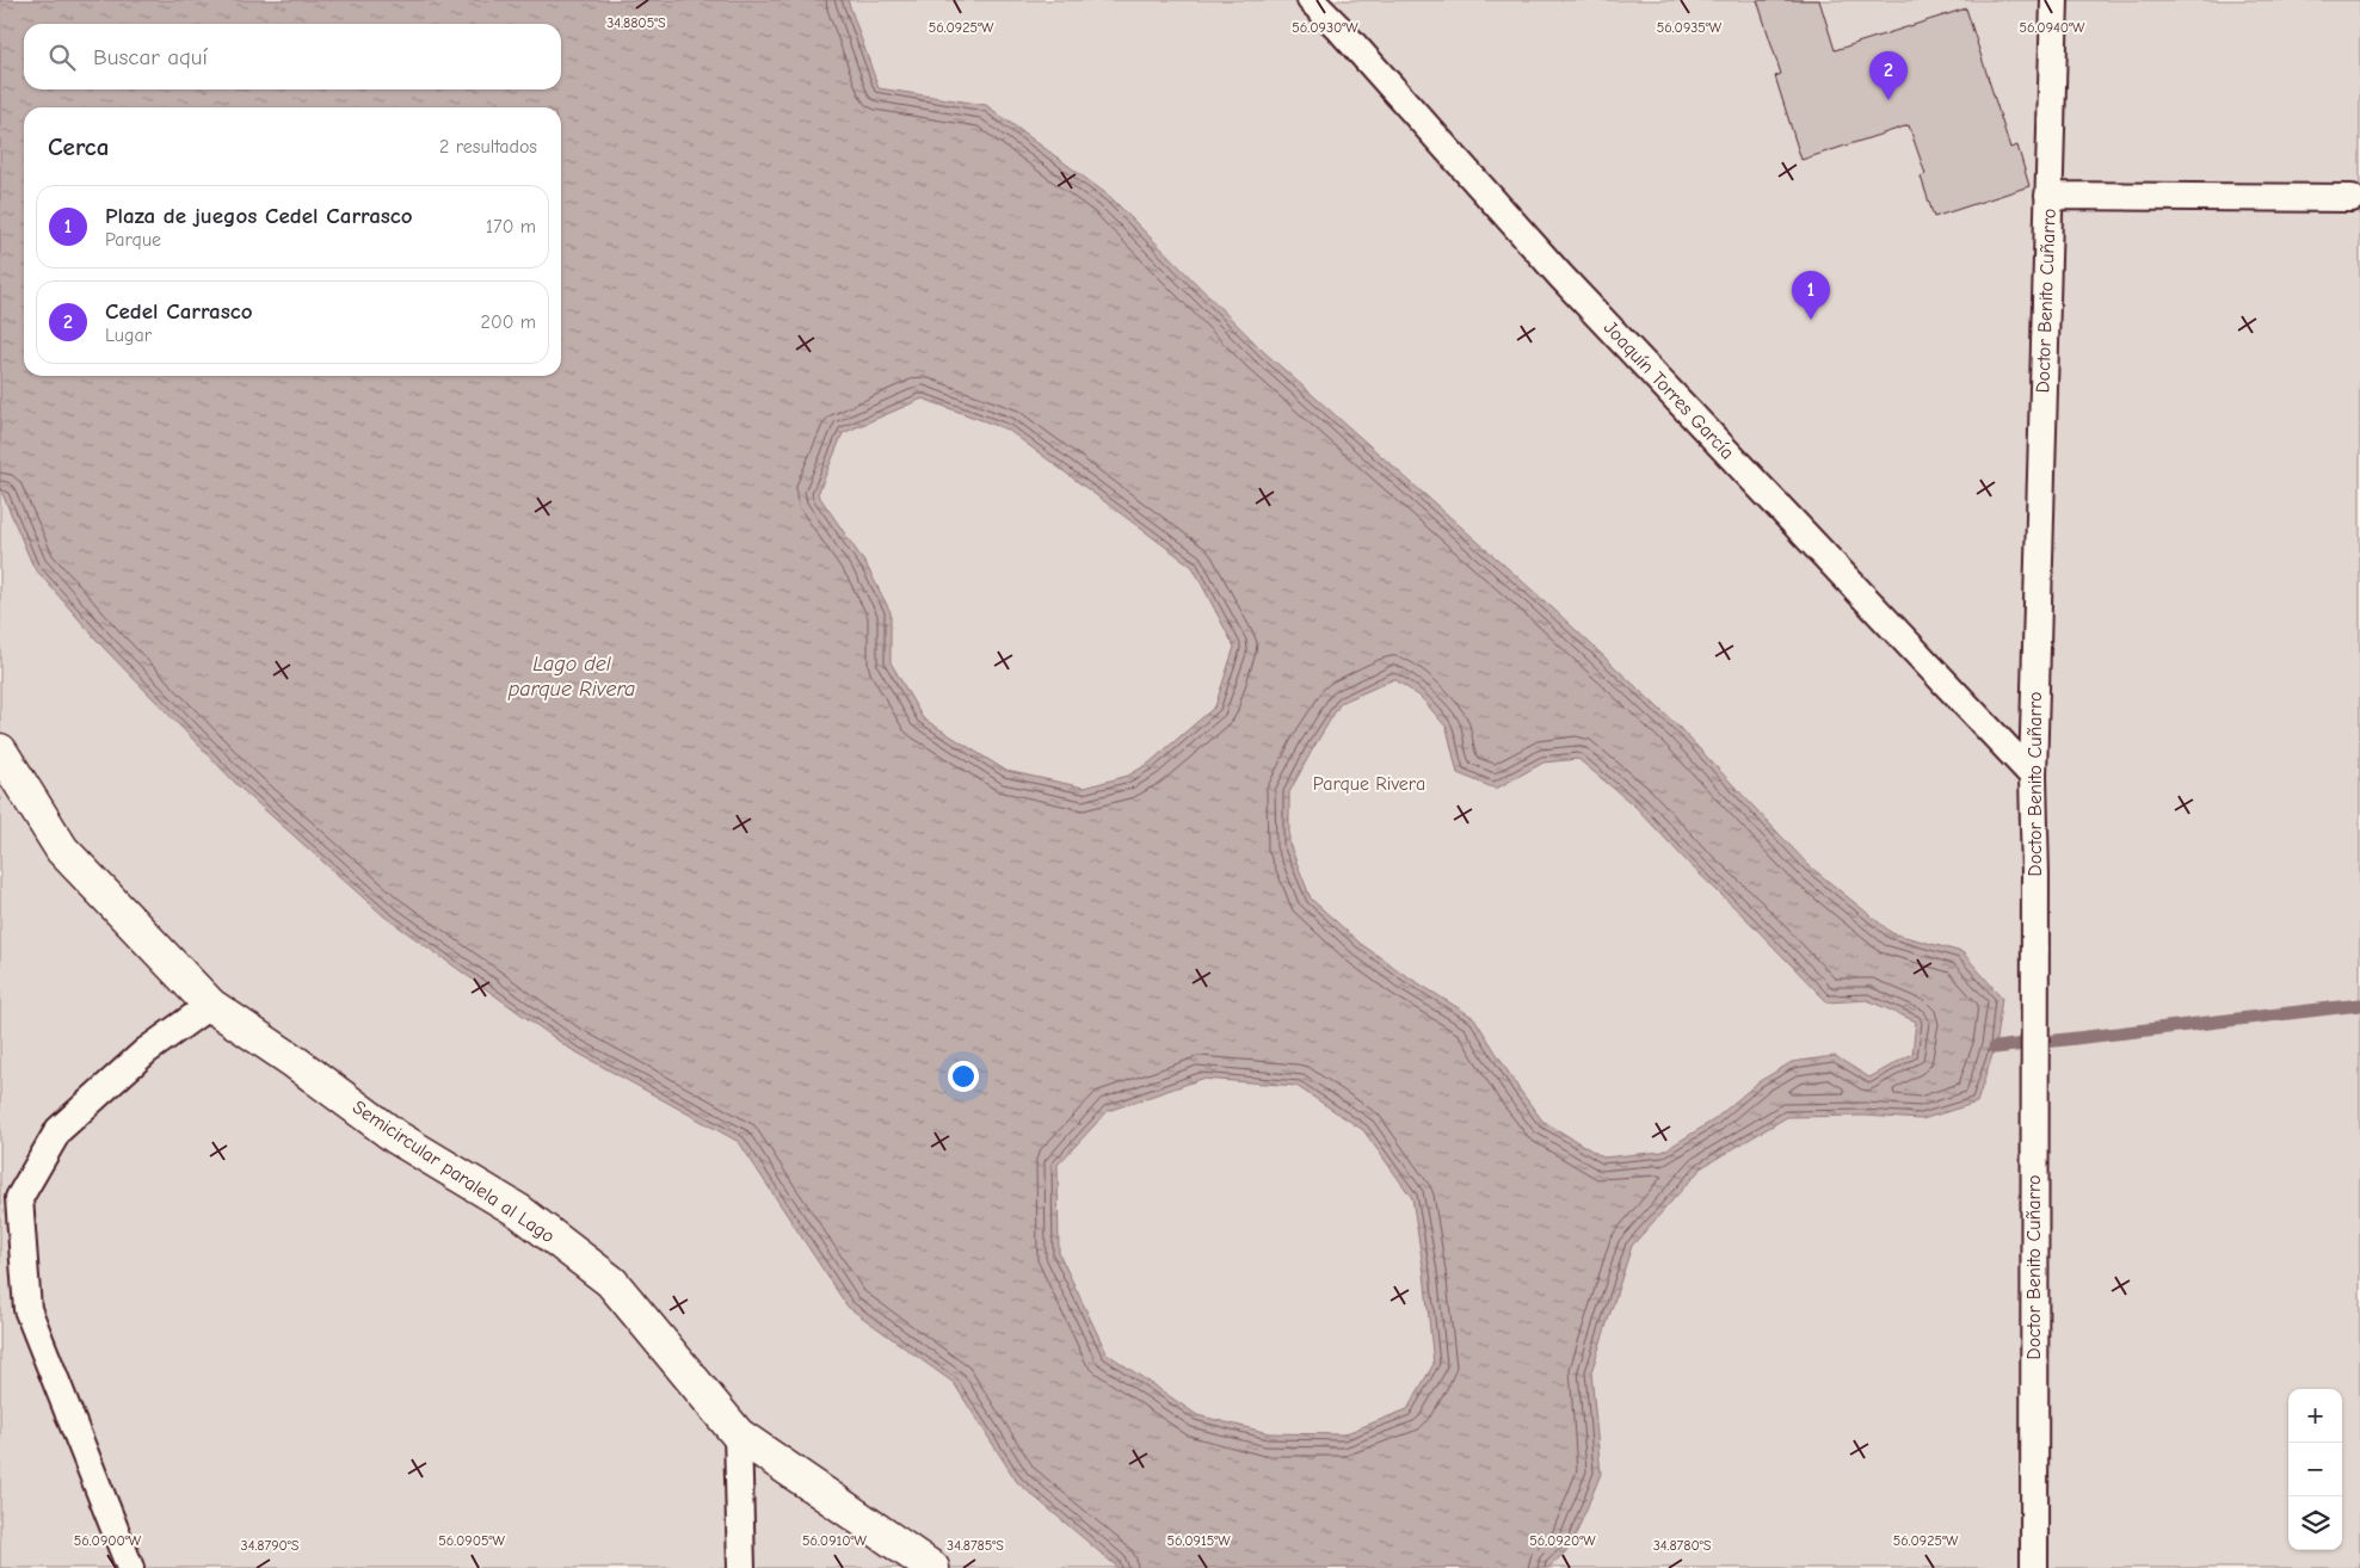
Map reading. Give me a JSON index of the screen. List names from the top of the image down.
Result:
{
  "streets": {
    "street": ["Semicircular paralela al Lago"],
    "lane": ["Doctor Benito Cuñarro", "Joaquín Torres García"]
  },
  "crossings": [
    ["Doctor Benito Cuñarro", "Joaquín Torres García"]
  ],
  "water": ["Lago del parque Rivera"],
  "parks": ["Parque Rivera"],
  "page": {
    "search": "Buscar aquí",
    "pins": ["2", "1"],
    "heading": ["Cerca", "2 resultados"],
    "list": [
      {
        "mark": "1",
        "name": "Plaza de juegos Cedel Carrasco",
        "note": "Parque",
        "value": "170 m"
      },
      {
        "mark": "2",
        "name": "Cedel Carrasco",
        "note": "Lugar",
        "value": "200 m"
      }
    ],
    "map_buttons": ["+", "−"]
  },
  "coordinates": [
    "34.8805°S",
    "56.0930°W",
    "56.0925°W",
    "56.0935°W",
    "56.0940°W",
    "56.0900°W",
    "56.0905°W",
    "56.0910°W",
    "56.0915°W",
    "56.0920°W",
    "34.8790°S",
    "34.8785°S",
    "34.8780°S"
  ]
}
